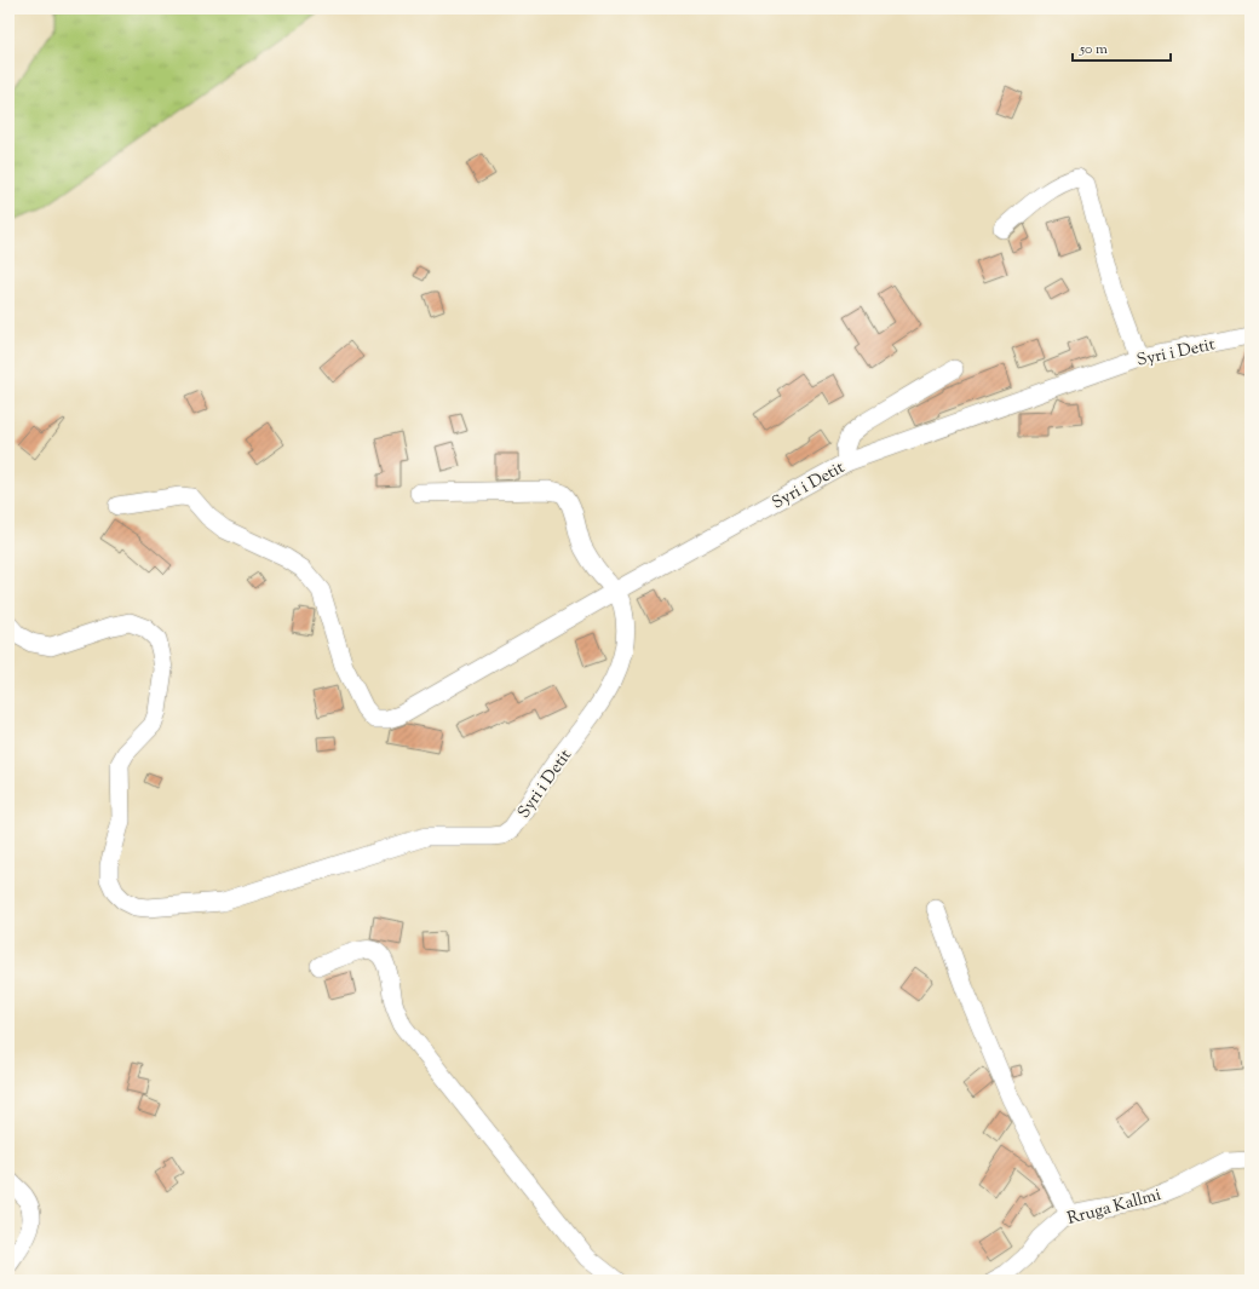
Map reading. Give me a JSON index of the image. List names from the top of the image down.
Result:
{
  "streets": {
    "street": ["Syri i Detit", "Rruga Kallmi"]
  },
  "scale_bar": "50 m"
}
